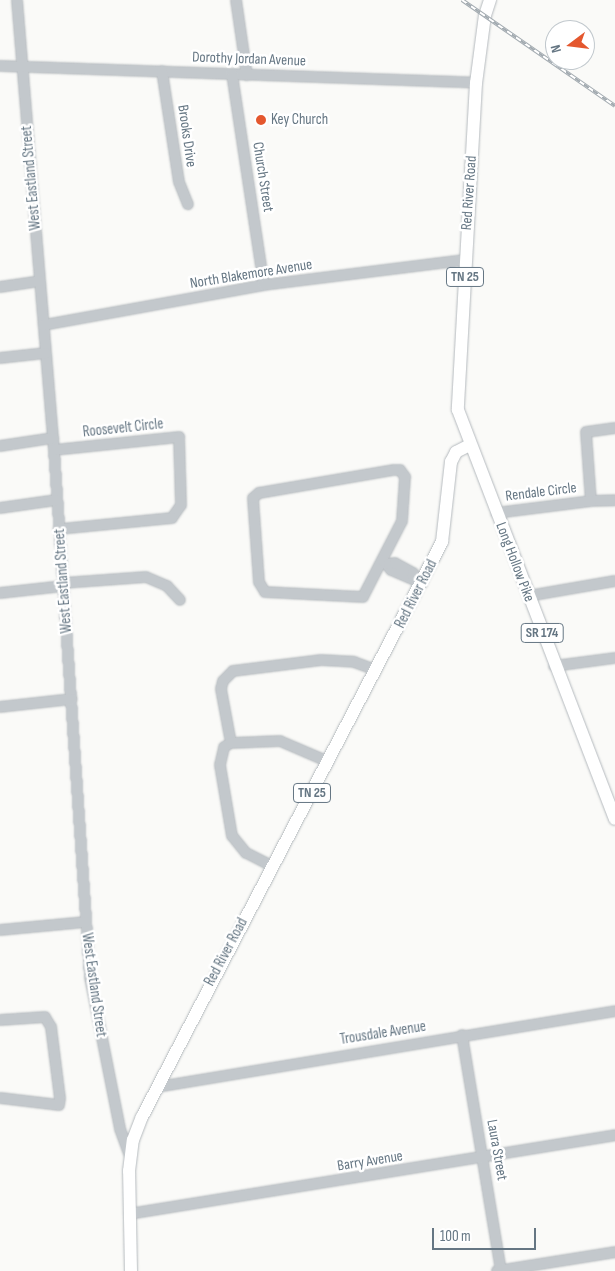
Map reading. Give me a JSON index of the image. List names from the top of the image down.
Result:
{
  "streets": {
    "main road": [
      "West Eastland Street",
      "Red River Road",
      "TN 25",
      "Long Hollow Pike",
      "SR 174"
    ],
    "street": [
      "Dorothy Jordan Avenue",
      "Brooks Drive",
      "Church Street",
      "North Blakemore Avenue",
      "Roosevelt Circle",
      "Rendale Circle",
      "Trousdale Avenue",
      "Laura Street",
      "Barry Avenue"
    ]
  },
  "crossings": [
    ["Dorothy Jordan Avenue", "Brooks Drive"],
    ["Dorothy Jordan Avenue", "Church Street"],
    ["Dorothy Jordan Avenue", "West Eastland Street"],
    ["Dorothy Jordan Avenue", "Red River Road"],
    ["Church Street", "North Blakemore Avenue"],
    ["West Eastland Street", "Red River Road"],
    ["West Eastland Street", "North Blakemore Avenue"],
    ["West Eastland Street", "TN 25"],
    ["West Eastland Street", "Roosevelt Circle"],
    ["West Eastland Street", "Barry Avenue"],
    ["Red River Road", "North Blakemore Avenue"],
    ["Red River Road", "Long Hollow Pike"],
    ["Red River Road", "Trousdale Avenue"],
    ["TN 25", "Barry Avenue"],
    ["Rendale Circle", "Long Hollow Pike"],
    ["Trousdale Avenue", "Laura Street"],
    ["Laura Street", "Barry Avenue"]
  ],
  "places": ["Key Church"],
  "scale_bar": "100 m",
  "north": "left"
}
